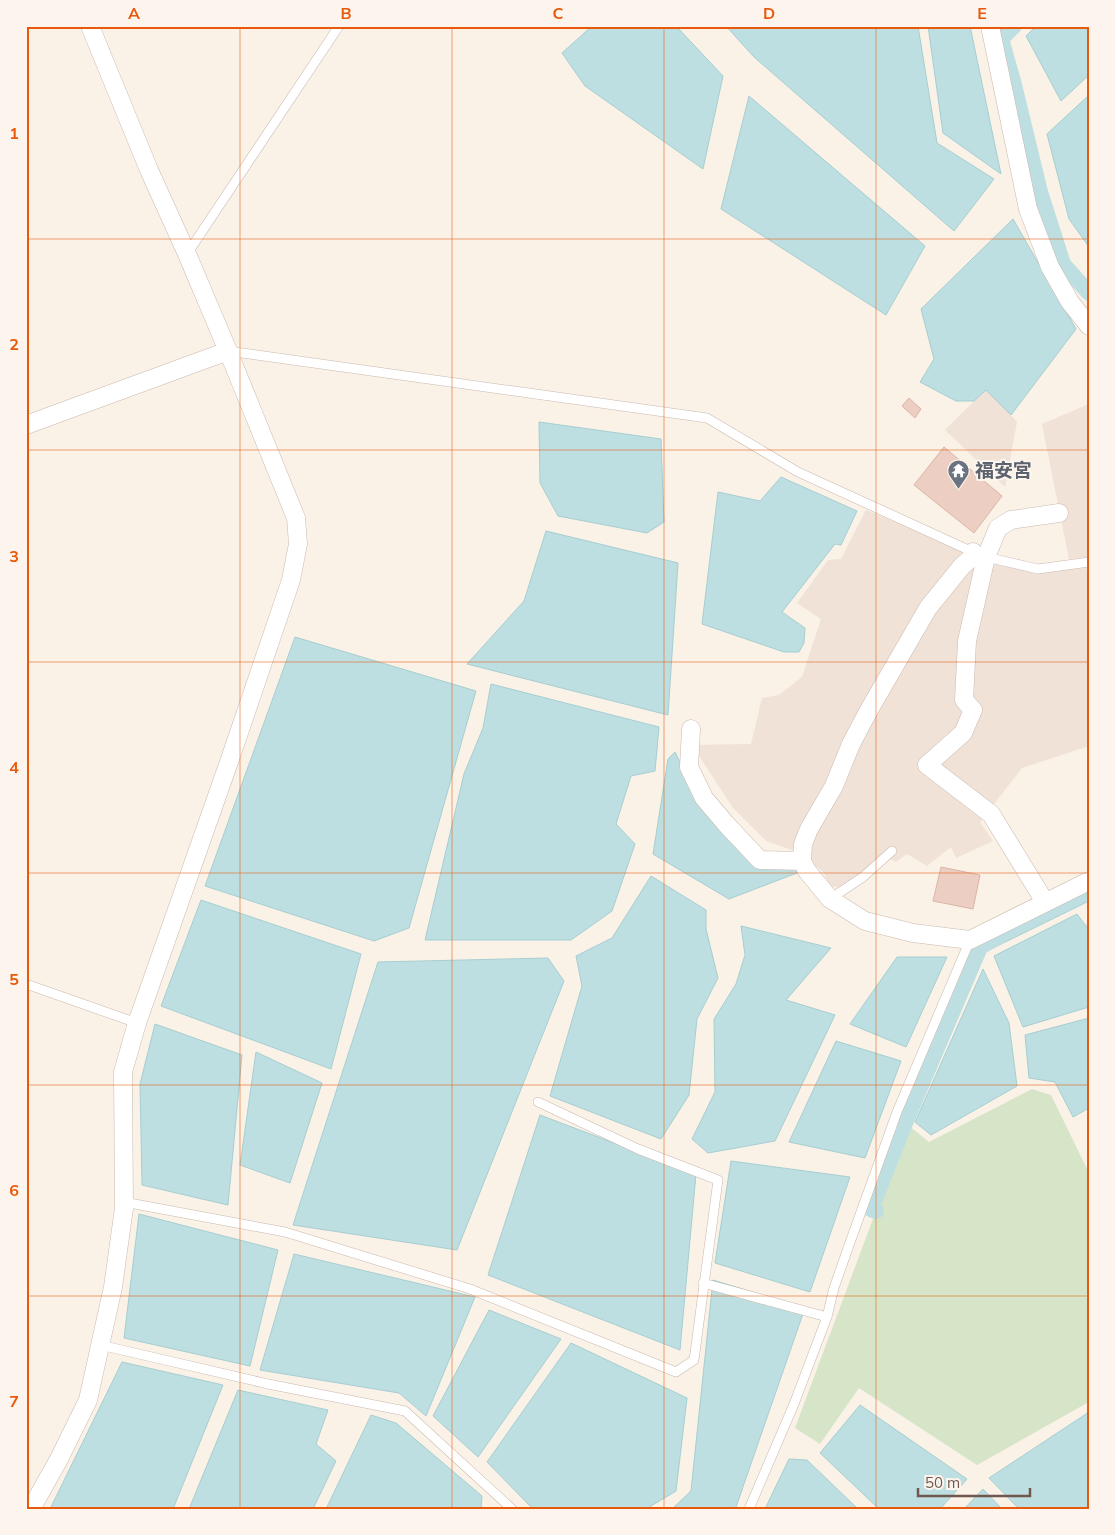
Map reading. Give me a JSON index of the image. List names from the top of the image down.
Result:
{
  "places": {
    "temple": ["福安宮"]
  },
  "scale_bar": "50 m",
  "grid": {
    "columns": [
      "A",
      "B",
      "C",
      "D",
      "E"
    ],
    "rows": [
      "1",
      "2",
      "3",
      "4",
      "5",
      "6",
      "7"
    ]
  }
}
